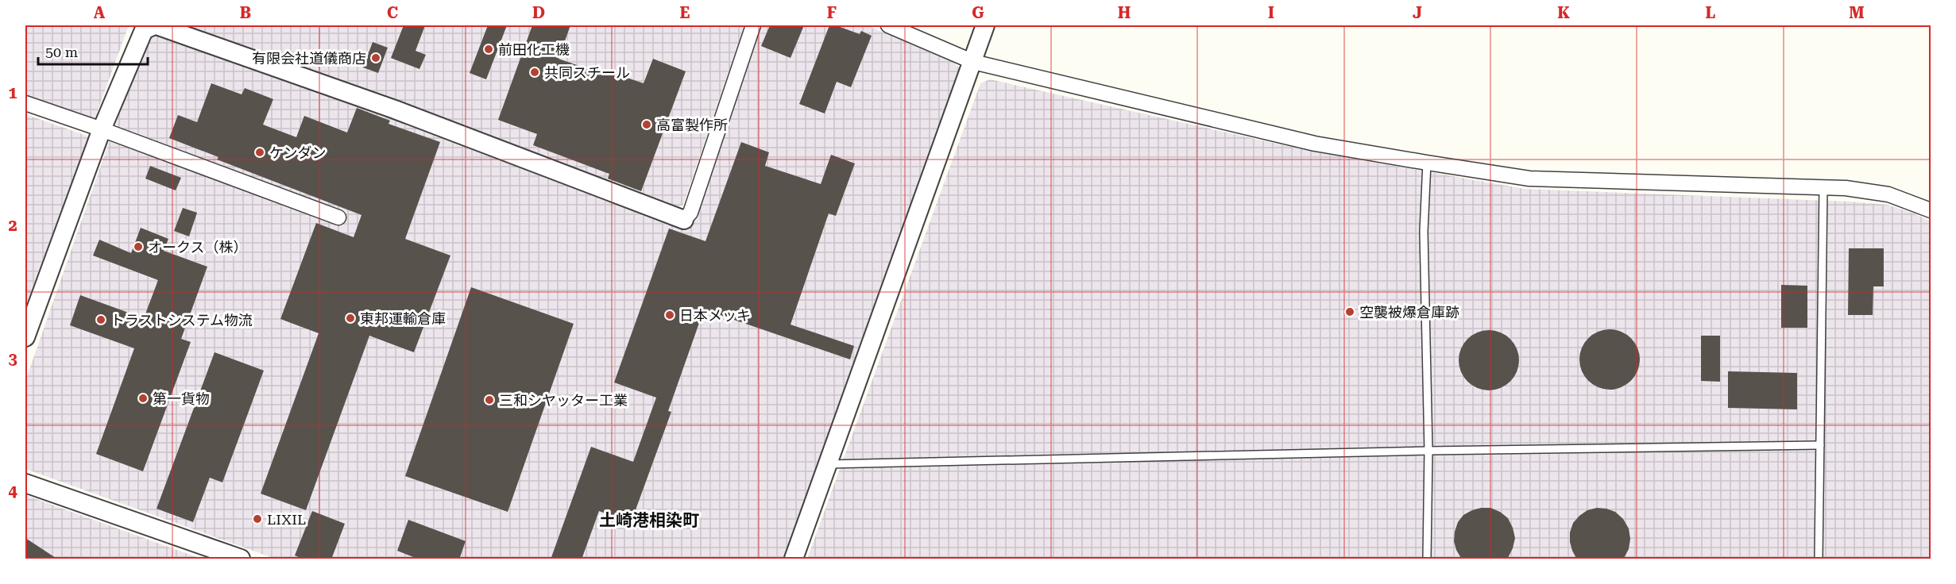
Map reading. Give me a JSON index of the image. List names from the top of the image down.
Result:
{
  "districts": ["土崎港相染町"],
  "places": [
    "前田化工機",
    "有限会社道儀商店",
    "共同スチール",
    "高富製作所",
    "ケンダン",
    "オークス（株）",
    "空襲被爆倉庫跡",
    "日本メッキ",
    "東邦運輸倉庫",
    "トラストシステム物流",
    "第一貨物",
    "三和シヤッター工業",
    "LIXIL"
  ],
  "scale_bar": "50 m",
  "grid": {
    "columns": [
      "A",
      "B",
      "C",
      "D",
      "E",
      "F",
      "G",
      "H",
      "I",
      "J",
      "K",
      "L",
      "M"
    ],
    "rows": [
      "1",
      "2",
      "3",
      "4"
    ]
  }
}
